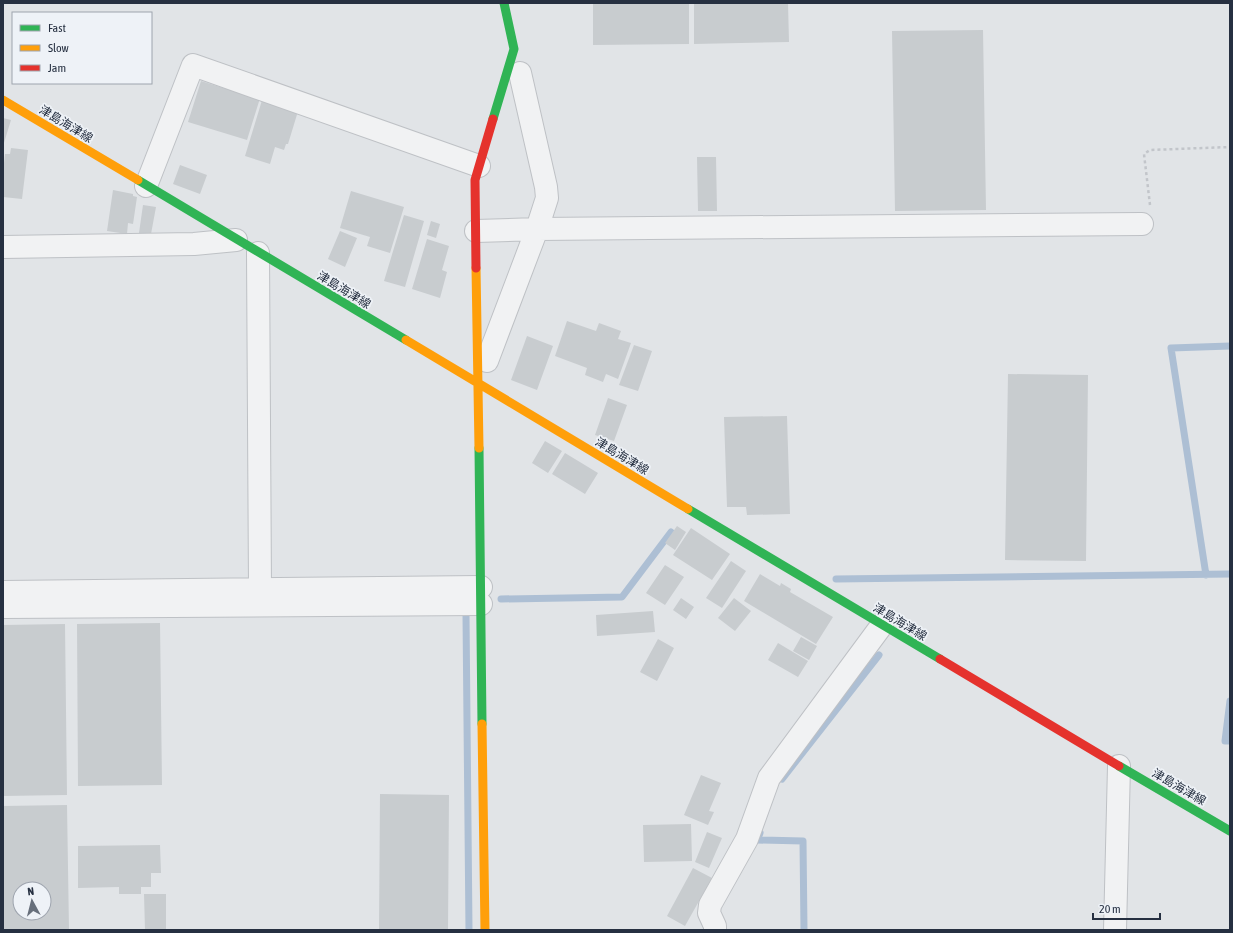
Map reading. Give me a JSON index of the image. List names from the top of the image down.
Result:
{
  "streets": {
    "main road": ["津島海津線"]
  },
  "legend": ["Fast", "Slow", "Jam"],
  "scale_bar": "20 m",
  "north": "top"
}
